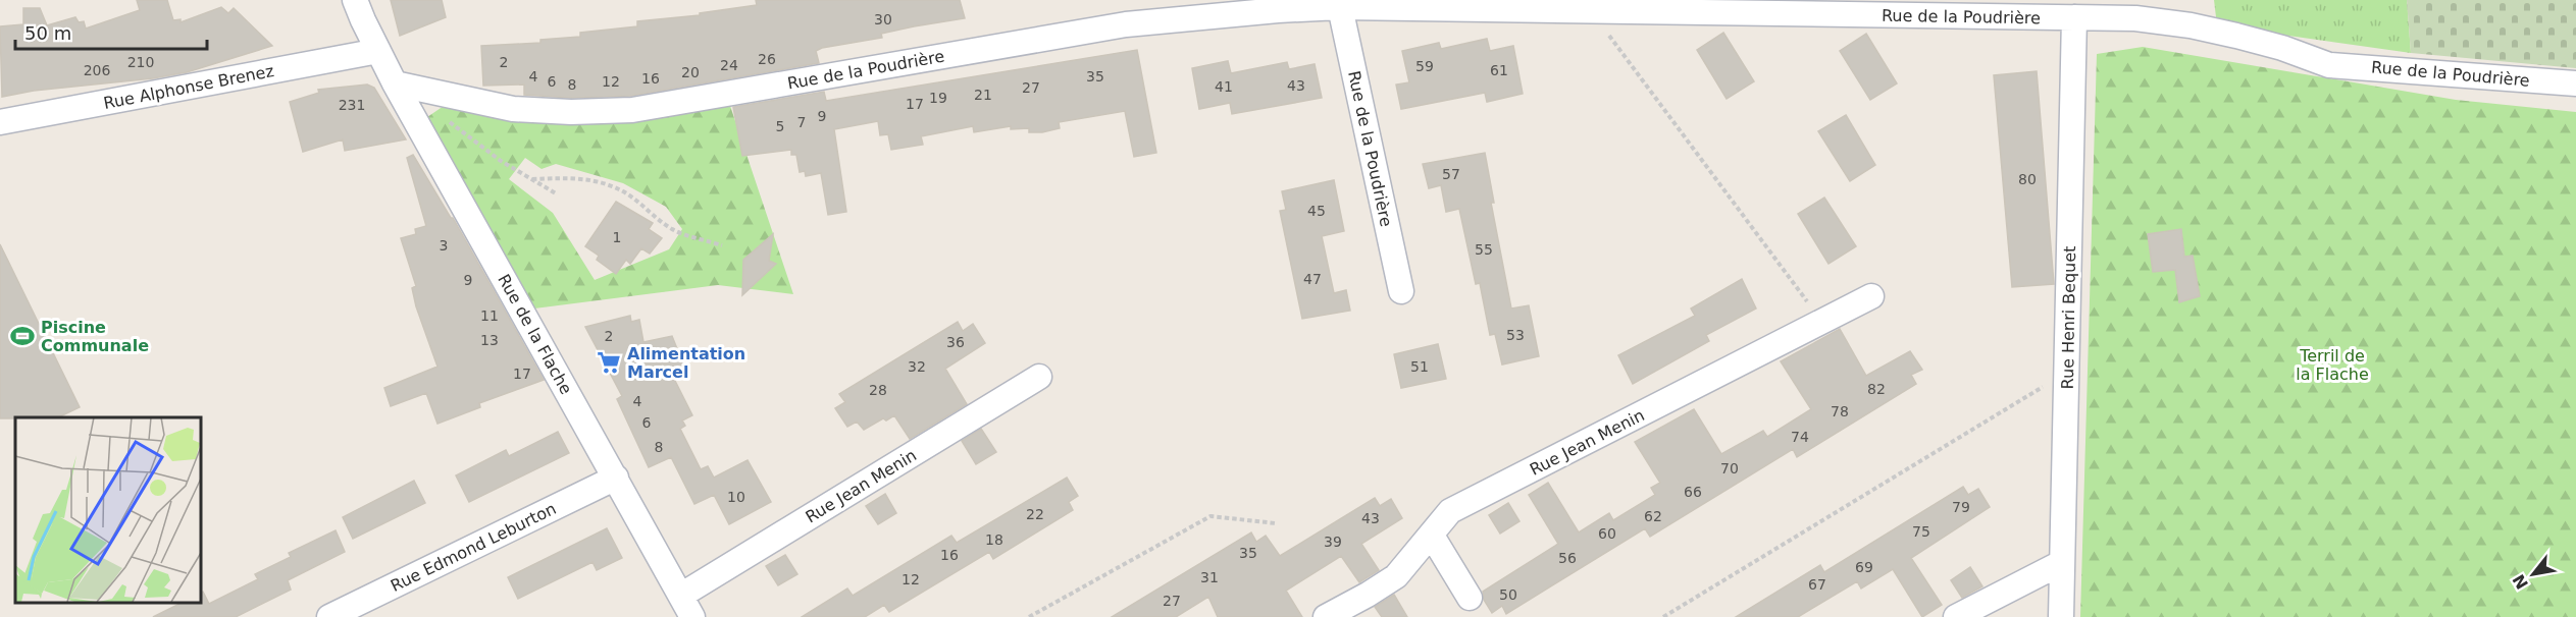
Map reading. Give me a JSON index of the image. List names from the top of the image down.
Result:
{
  "streets": {
    "street": [
      "Rue de la Poudrière",
      "Rue Alphonse Brenez",
      "Rue Henri Bequet",
      "Rue de la Flache",
      "Rue Jean Menin",
      "Rue Edmond Leburton"
    ]
  },
  "crossings": [
    ["Rue de la Poudrière", "Rue Henri Bequet"],
    ["Rue de la Poudrière", "Rue de la Flache"],
    ["Rue Alphonse Brenez", "Rue de la Flache"],
    ["Rue de la Flache", "Rue Jean Menin"],
    ["Rue de la Flache", "Rue Edmond Leburton"]
  ],
  "parks": ["Terril de la Flache"],
  "places": {
    "sports": ["Piscine Communale"],
    "supermarket": ["Alimentation Marcel"]
  },
  "house_numbers": [
    "30",
    "26",
    "210",
    "2",
    "24",
    "59",
    "206",
    "61",
    "20",
    "4",
    "35",
    "16",
    "6",
    "12",
    "8",
    "43",
    "41",
    "27",
    "21",
    "19",
    "17",
    "231",
    "9",
    "7",
    "5",
    "57",
    "80",
    "45",
    "1",
    "3",
    "55",
    "47",
    "9",
    "11",
    "53",
    "2",
    "13",
    "36",
    "32",
    "51",
    "17",
    "82",
    "28",
    "4",
    "78",
    "6",
    "74",
    "8",
    "70",
    "66",
    "10",
    "79",
    "22",
    "62",
    "43",
    "75",
    "60",
    "18",
    "39",
    "35",
    "16",
    "56",
    "69",
    "31",
    "12",
    "67",
    "50",
    "27"
  ],
  "scale_bar": "50 m",
  "north": "bottom left"
}
